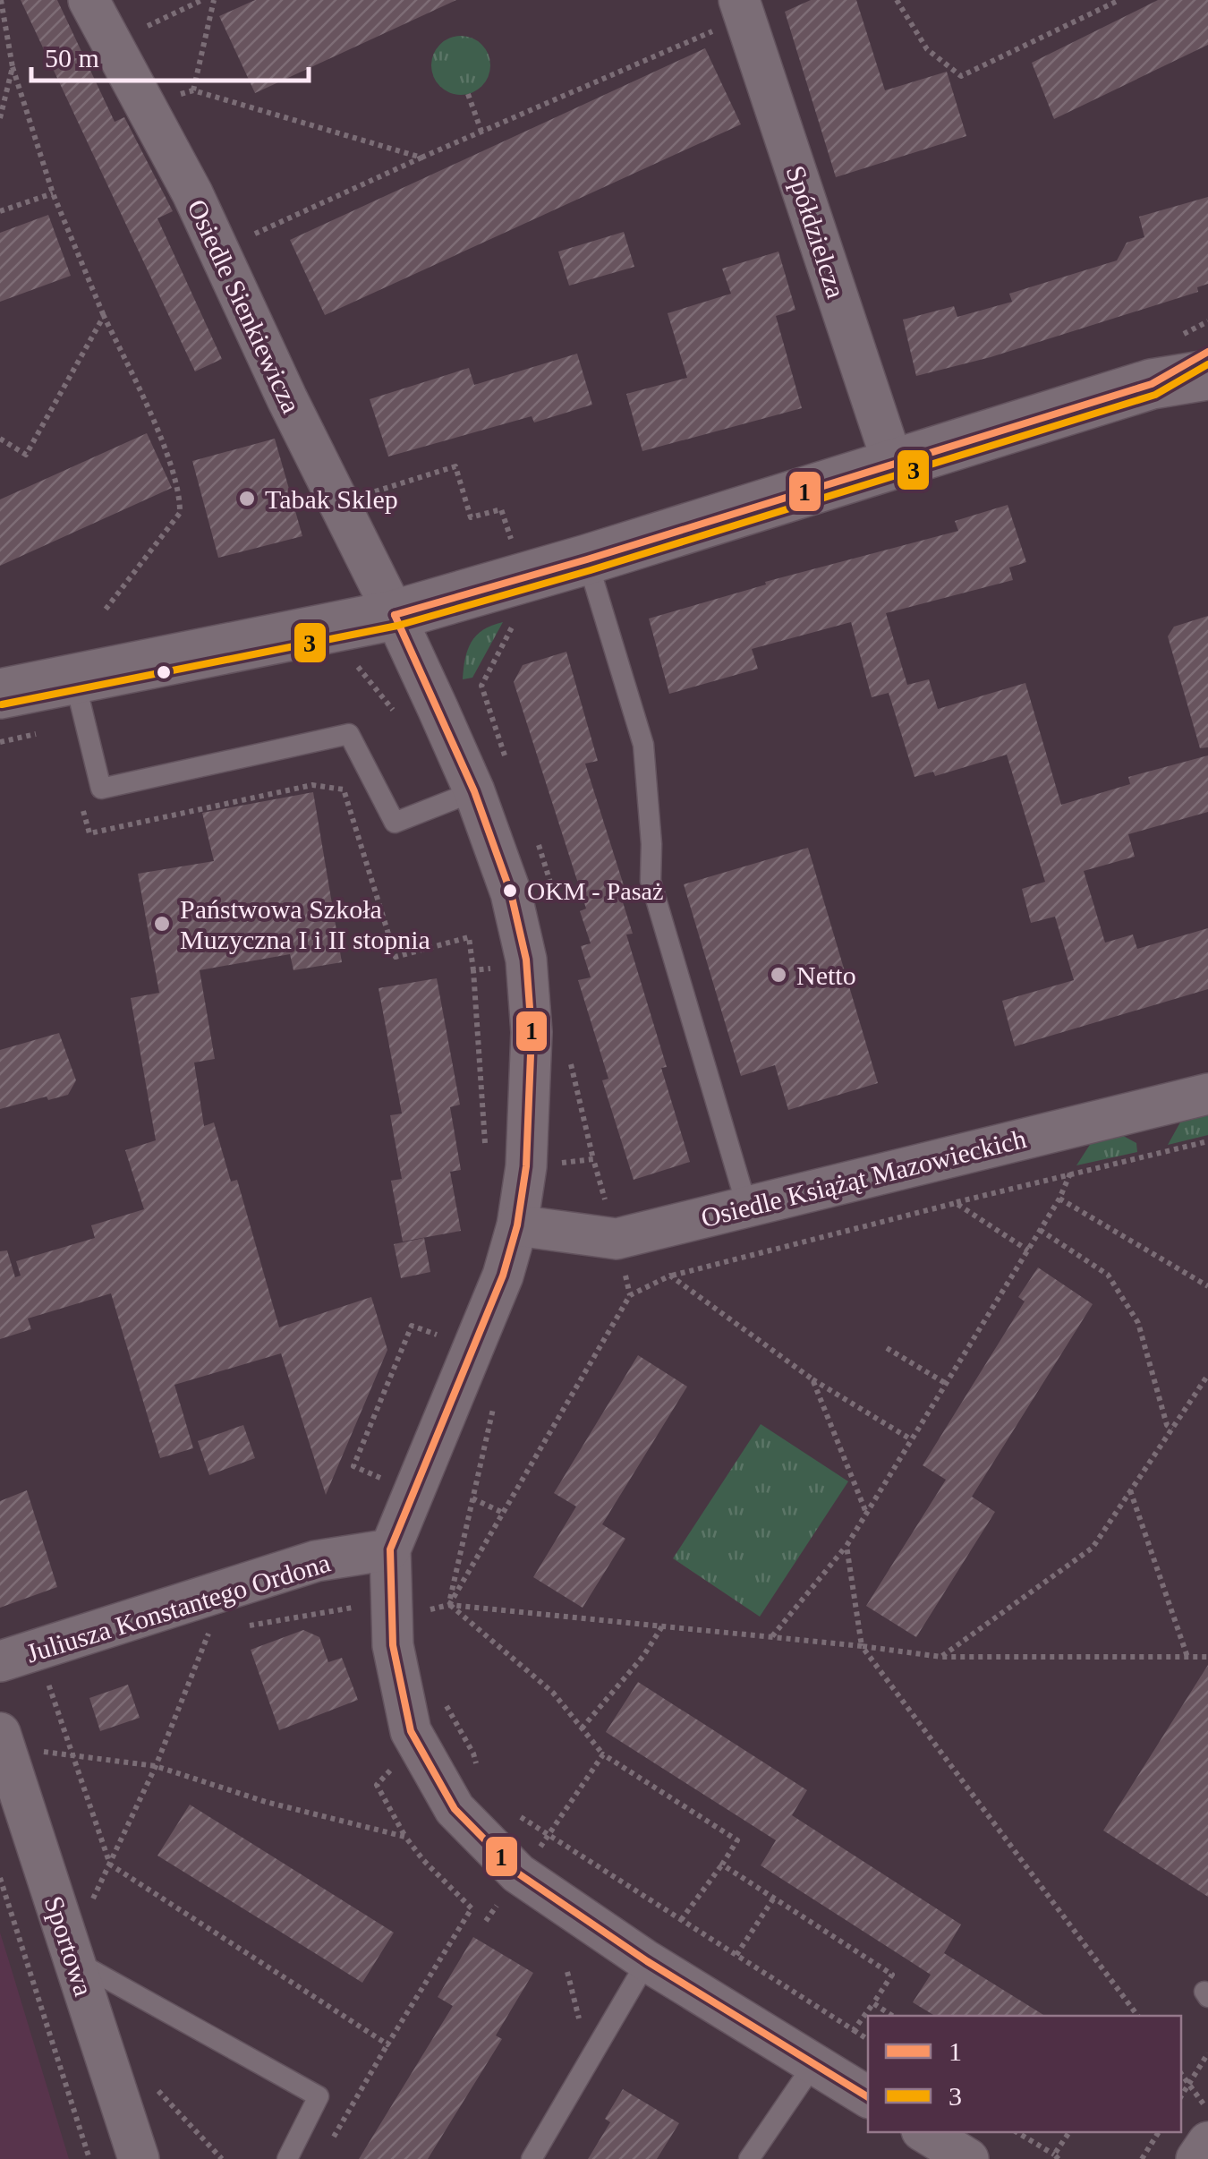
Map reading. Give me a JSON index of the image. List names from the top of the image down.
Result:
{
  "streets": {
    "street": [
      "Spółdzielcza",
      "Osiedle Sienkiewicza",
      "Osiedle Książąt Mazowieckich",
      "Juliusza Konstantego Ordona",
      "Sportowa"
    ]
  },
  "places": [
    "Tabak Sklep",
    "OKM - Pasaż",
    "Państwowa Szkoła Muzyczna I i II stopnia",
    "Netto"
  ],
  "lines": ["transit line 1", "transit line 3"],
  "legend": ["1", "3"],
  "scale_bar": "50 m"
}
